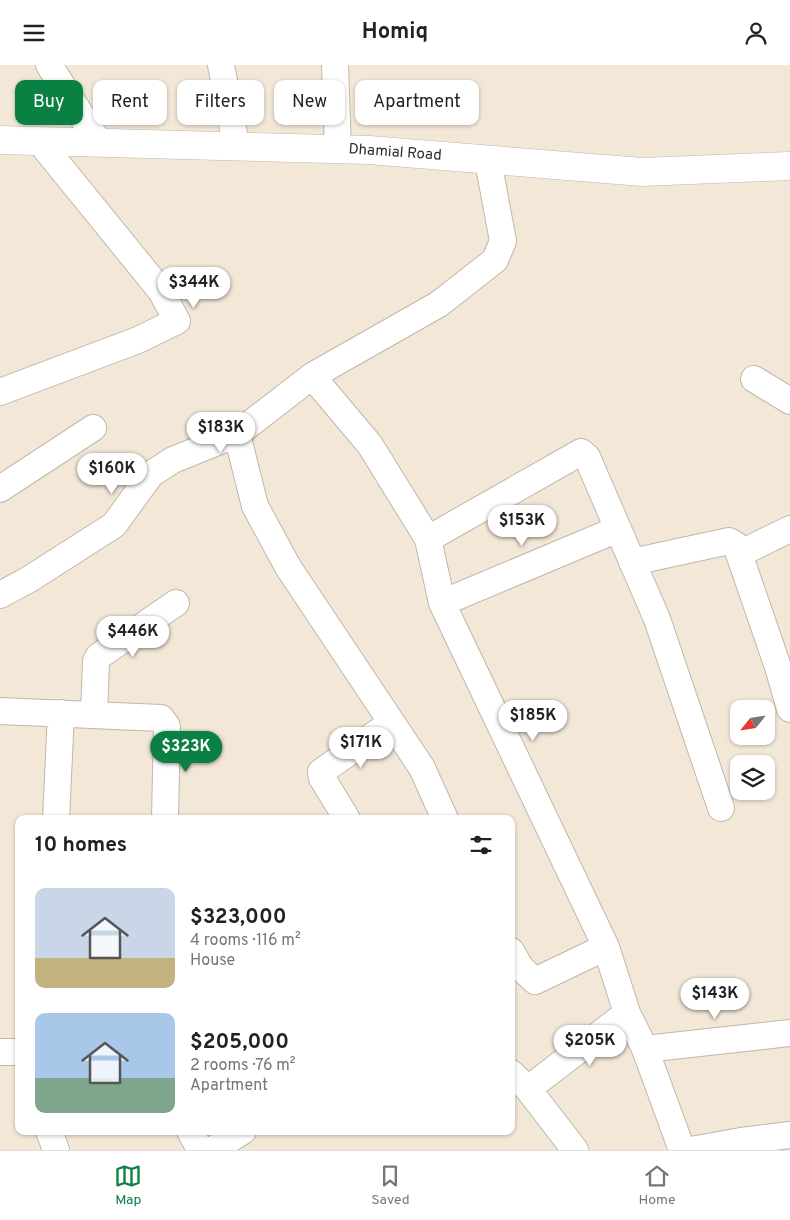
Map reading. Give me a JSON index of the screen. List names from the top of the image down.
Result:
{
  "streets": {
    "main road": ["Dhamial Road"]
  },
  "north": "bottom left",
  "page": {
    "header": "Homiq",
    "chip": [
      "Buy",
      "Rent",
      "Filters",
      "New",
      "Apartment"
    ],
    "price": [
      "$344K",
      "$183K",
      "$160K",
      "$153K",
      "$446K",
      "$185K",
      "$171K",
      "$323K",
      "$143K",
      "$205K"
    ],
    "heading": "10 homes",
    "list": [
      {
        "name": "$323,000",
        "note": "4 rooms · 116 m² · House"
      },
      {
        "name": "$205,000",
        "note": "2 rooms · 76 m² · Apartment"
      }
    ],
    "tabs": ["Map", "Saved", "Home"]
  }
}
